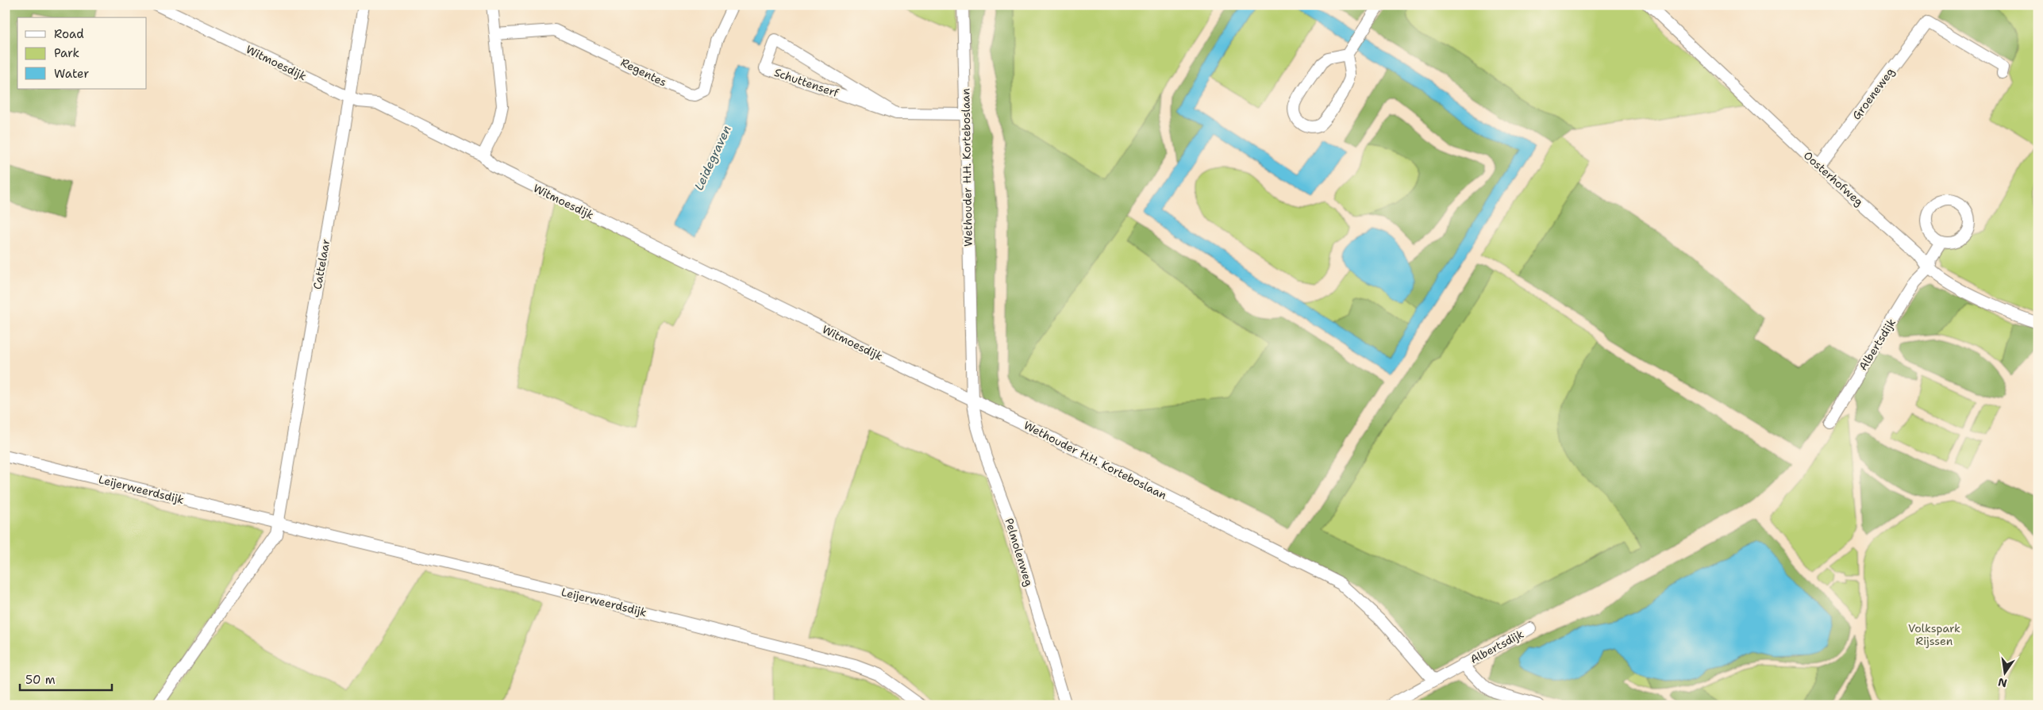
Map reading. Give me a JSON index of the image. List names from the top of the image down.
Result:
{
  "streets": {
    "street": [
      "Witmoesdijk",
      "Regentes",
      "Schuttenserf",
      "Groeneweg",
      "Wethouder H.H. Korteboslaan",
      "Oosterhofweg",
      "Cattelaar",
      "Albertsdijk",
      "Leijerweerdsdijk",
      "Pelmolenweg"
    ]
  },
  "crossings": [
    ["Witmoesdijk", "Wethouder H.H. Korteboslaan"],
    ["Witmoesdijk", "Cattelaar"],
    ["Witmoesdijk", "Pelmolenweg"],
    ["Schuttenserf", "Wethouder H.H. Korteboslaan"],
    ["Groeneweg", "Oosterhofweg"],
    ["Wethouder H.H. Korteboslaan", "Pelmolenweg"],
    ["Oosterhofweg", "Albertsdijk"],
    ["Cattelaar", "Leijerweerdsdijk"]
  ],
  "water": ["Leidegraven"],
  "parks": ["Volkspark Rijssen"],
  "legend": ["Road", "Park", "Water"],
  "scale_bar": "50 m",
  "north": "bottom"
}
